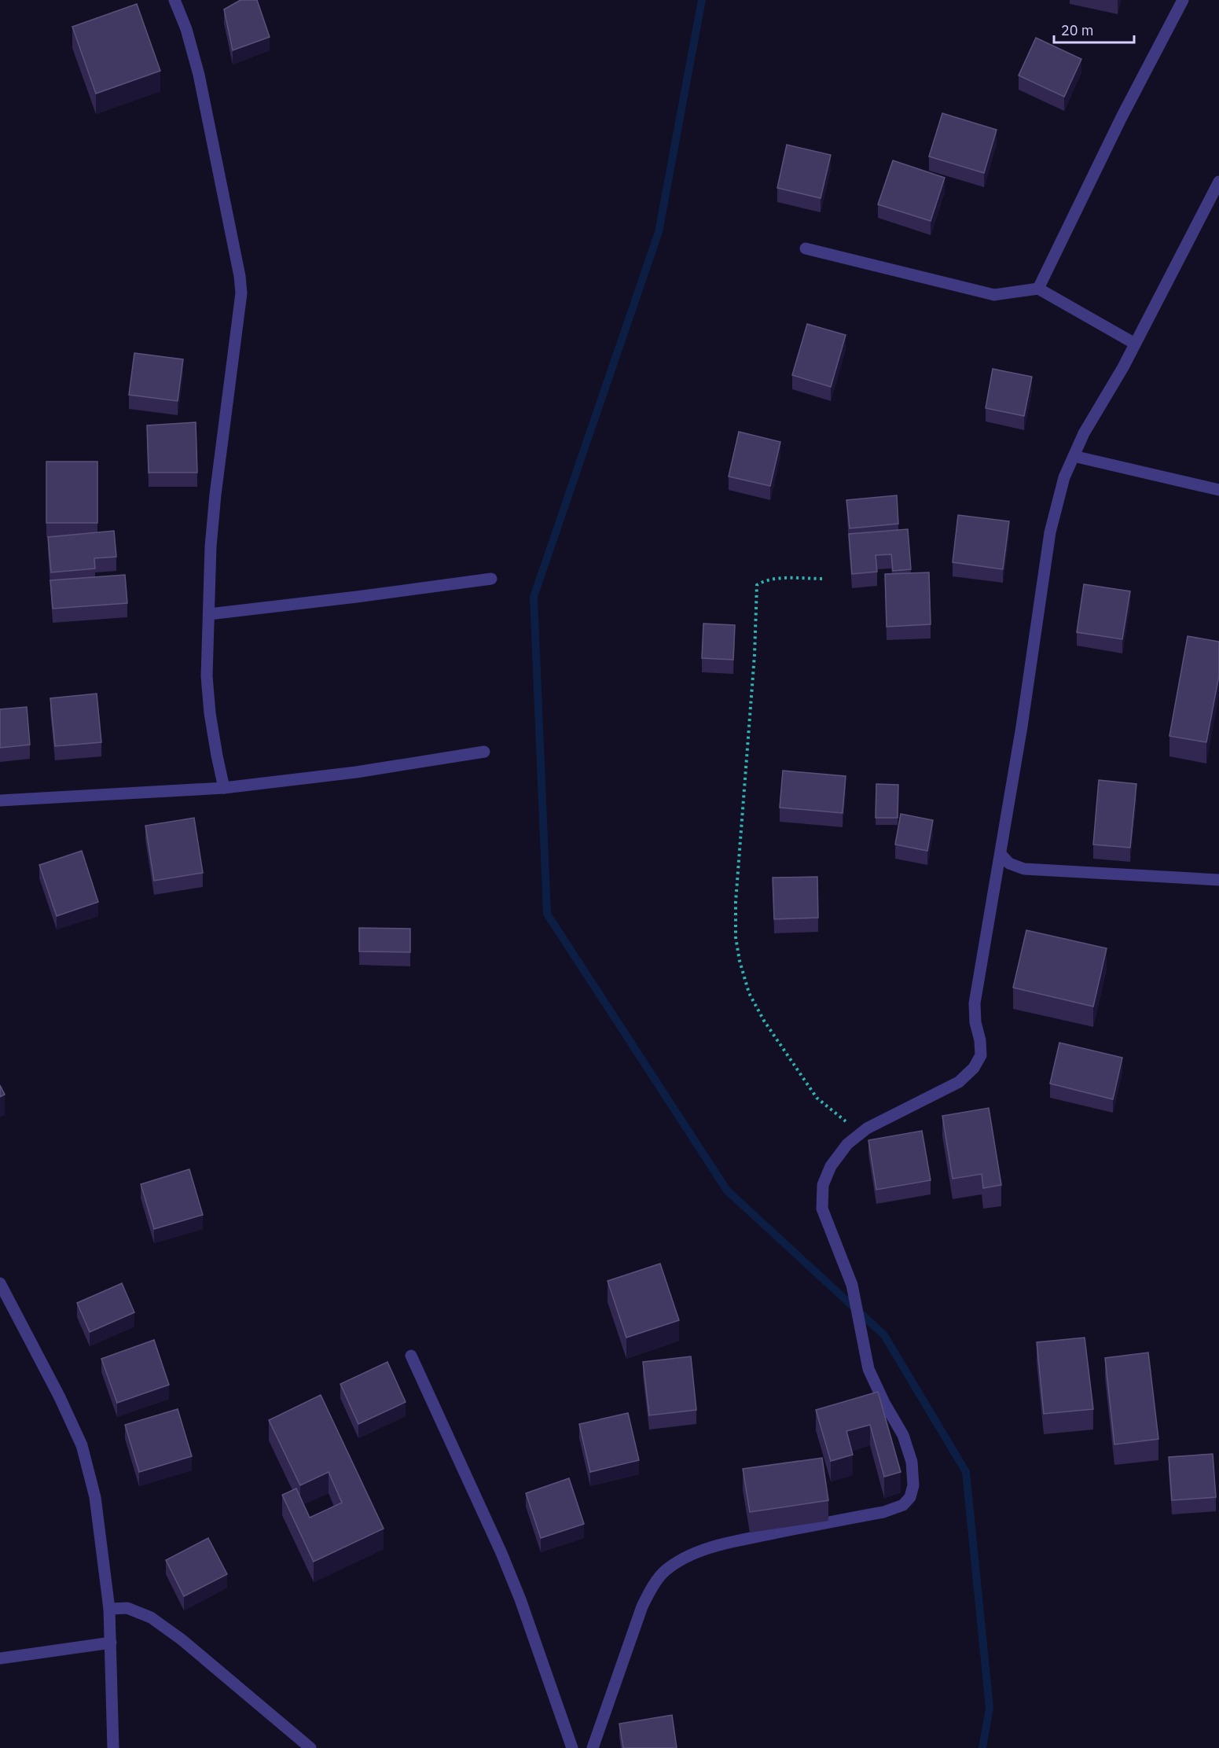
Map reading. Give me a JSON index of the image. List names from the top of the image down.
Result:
{
  "scale_bar": "20 m"
}
